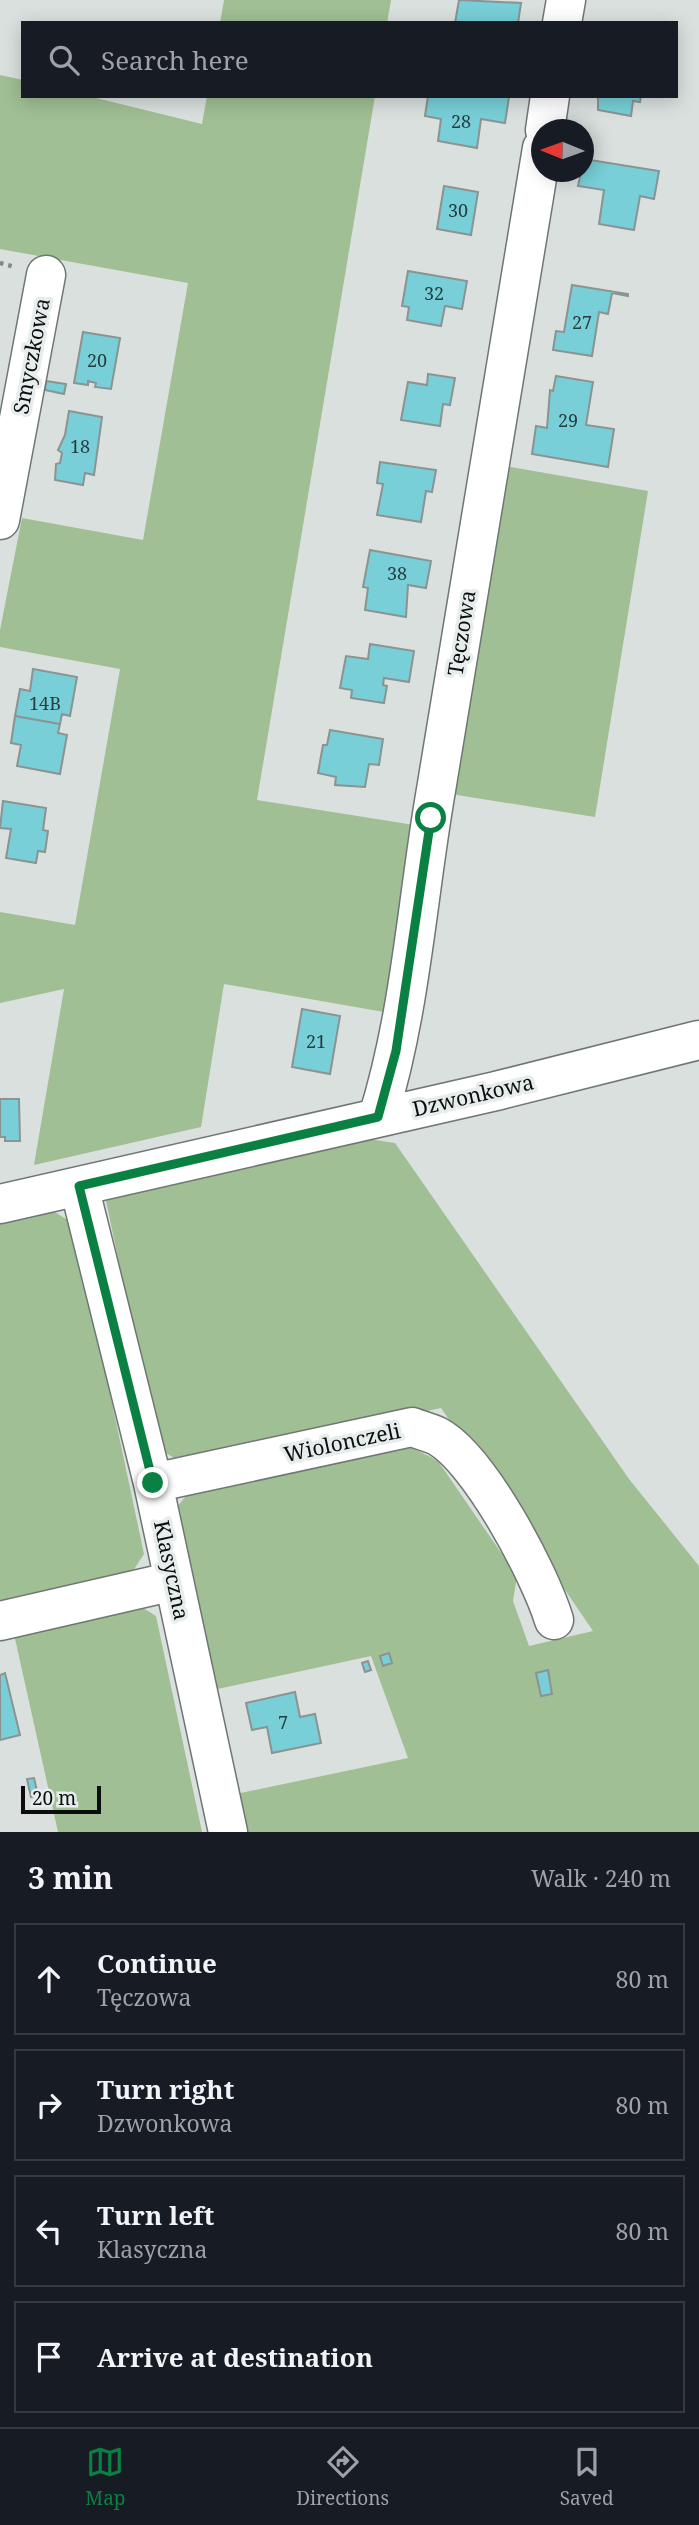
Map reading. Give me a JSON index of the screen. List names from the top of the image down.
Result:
{
  "streets": {
    "street": [
      "Smyczkowa",
      "Tęczowa",
      "Dzwonkowa",
      "Wiolonczeli",
      "Klasyczna"
    ]
  },
  "crossings": [
    ["Tęczowa", "Dzwonkowa"],
    ["Dzwonkowa", "Klasyczna"],
    ["Wiolonczeli", "Klasyczna"]
  ],
  "house_numbers": [
    "28",
    "30",
    "32",
    "27",
    "20",
    "29",
    "18",
    "38",
    "14B",
    "21",
    "7"
  ],
  "scale_bar": "20 m",
  "north": "left",
  "page": {
    "search": "Search here",
    "scale": "20 m",
    "heading": ["3 min", "Walk · 240 m"],
    "list": [
      ["Continue", "Tęczowa", "80 m"],
      ["Turn right", "Dzwonkowa", "80 m"],
      ["Turn left", "Klasyczna", "80 m"],
      "Arrive at destination"
    ],
    "nav": ["Map", "Directions", "Saved"]
  }
}
